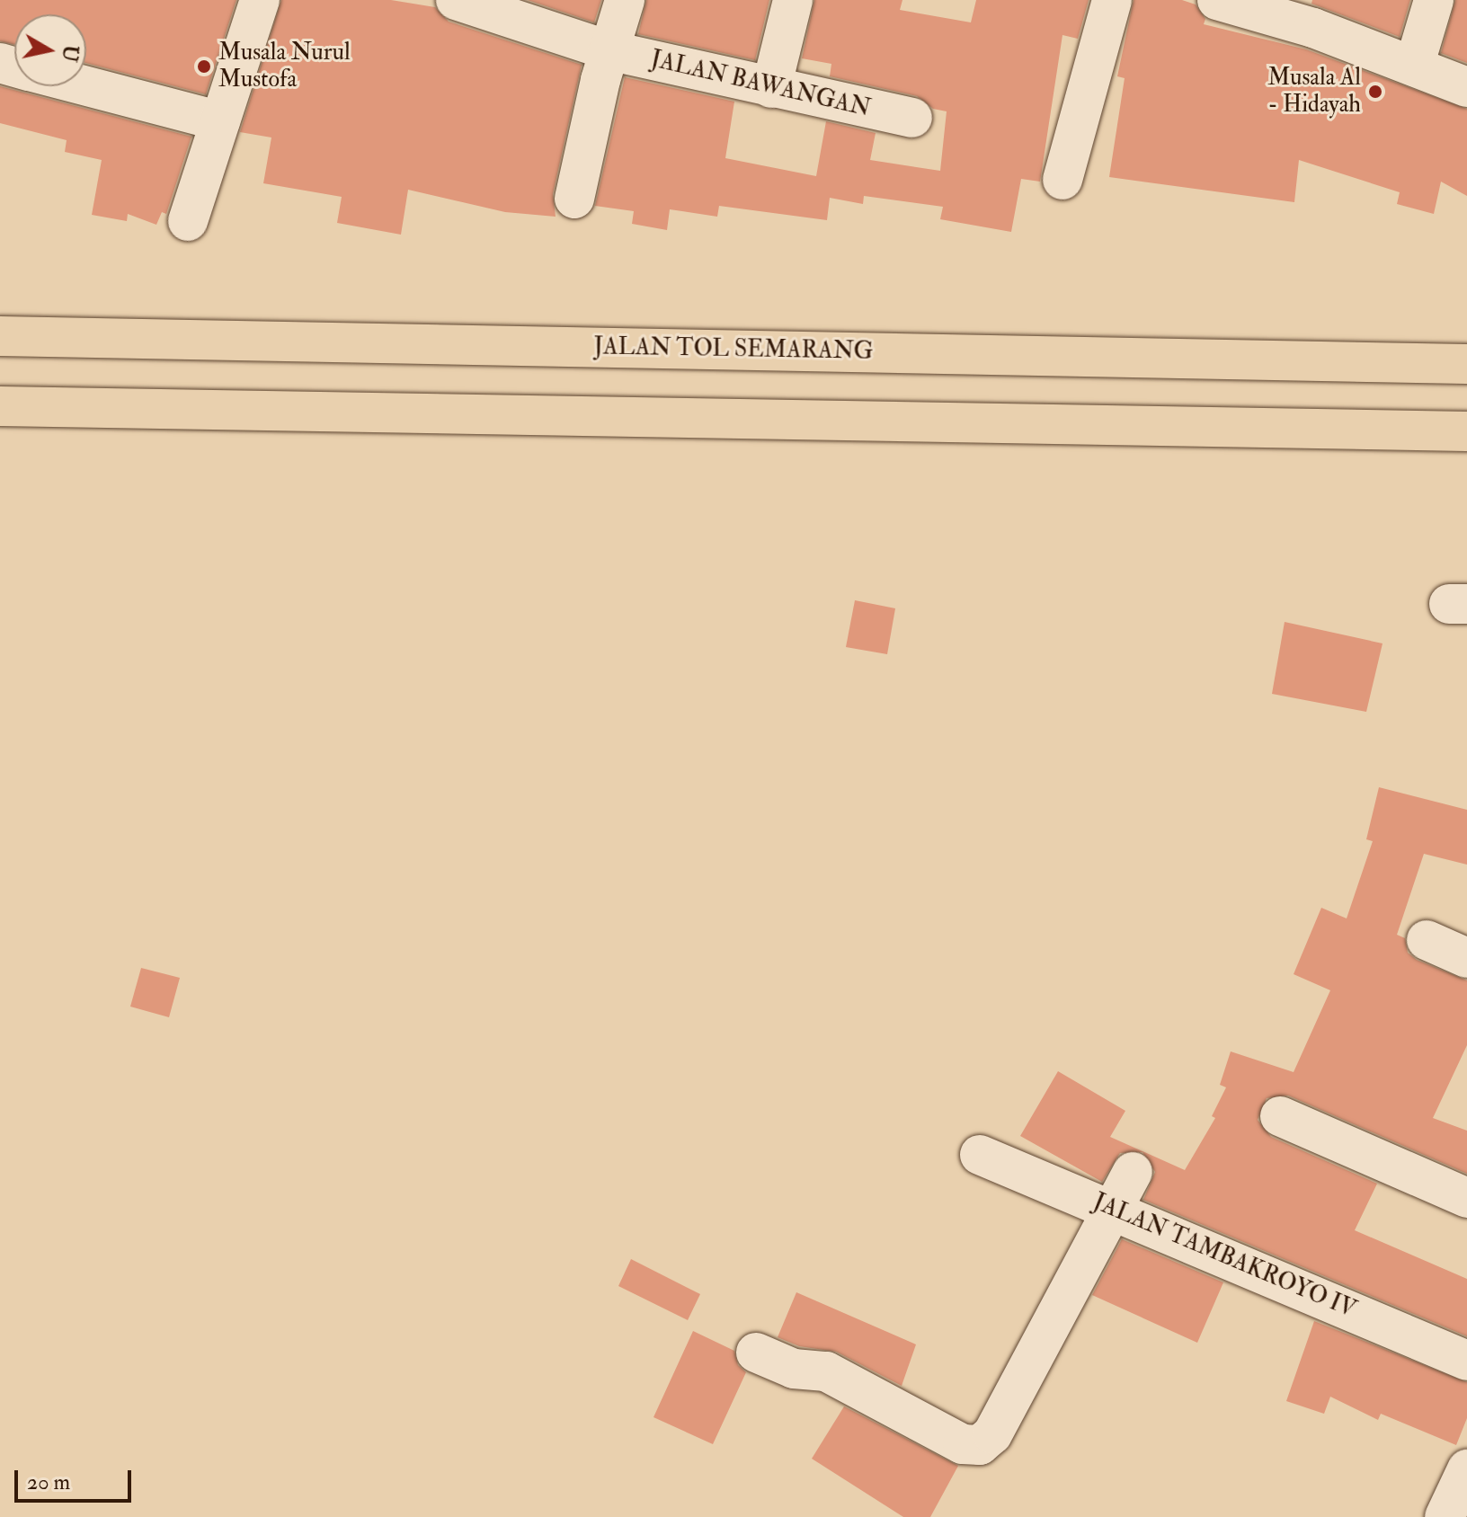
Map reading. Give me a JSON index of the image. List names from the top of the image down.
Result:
{
  "streets": {
    "highway": ["JALAN TOL SEMARANG"],
    "street": ["JALAN BAWANGAN", "JALAN TAMBAKROYO IV"]
  },
  "places": ["Musala Nurul Mustofa", "Musala Al - Hidayah"],
  "scale_bar": "20 m",
  "north": "right"
}
